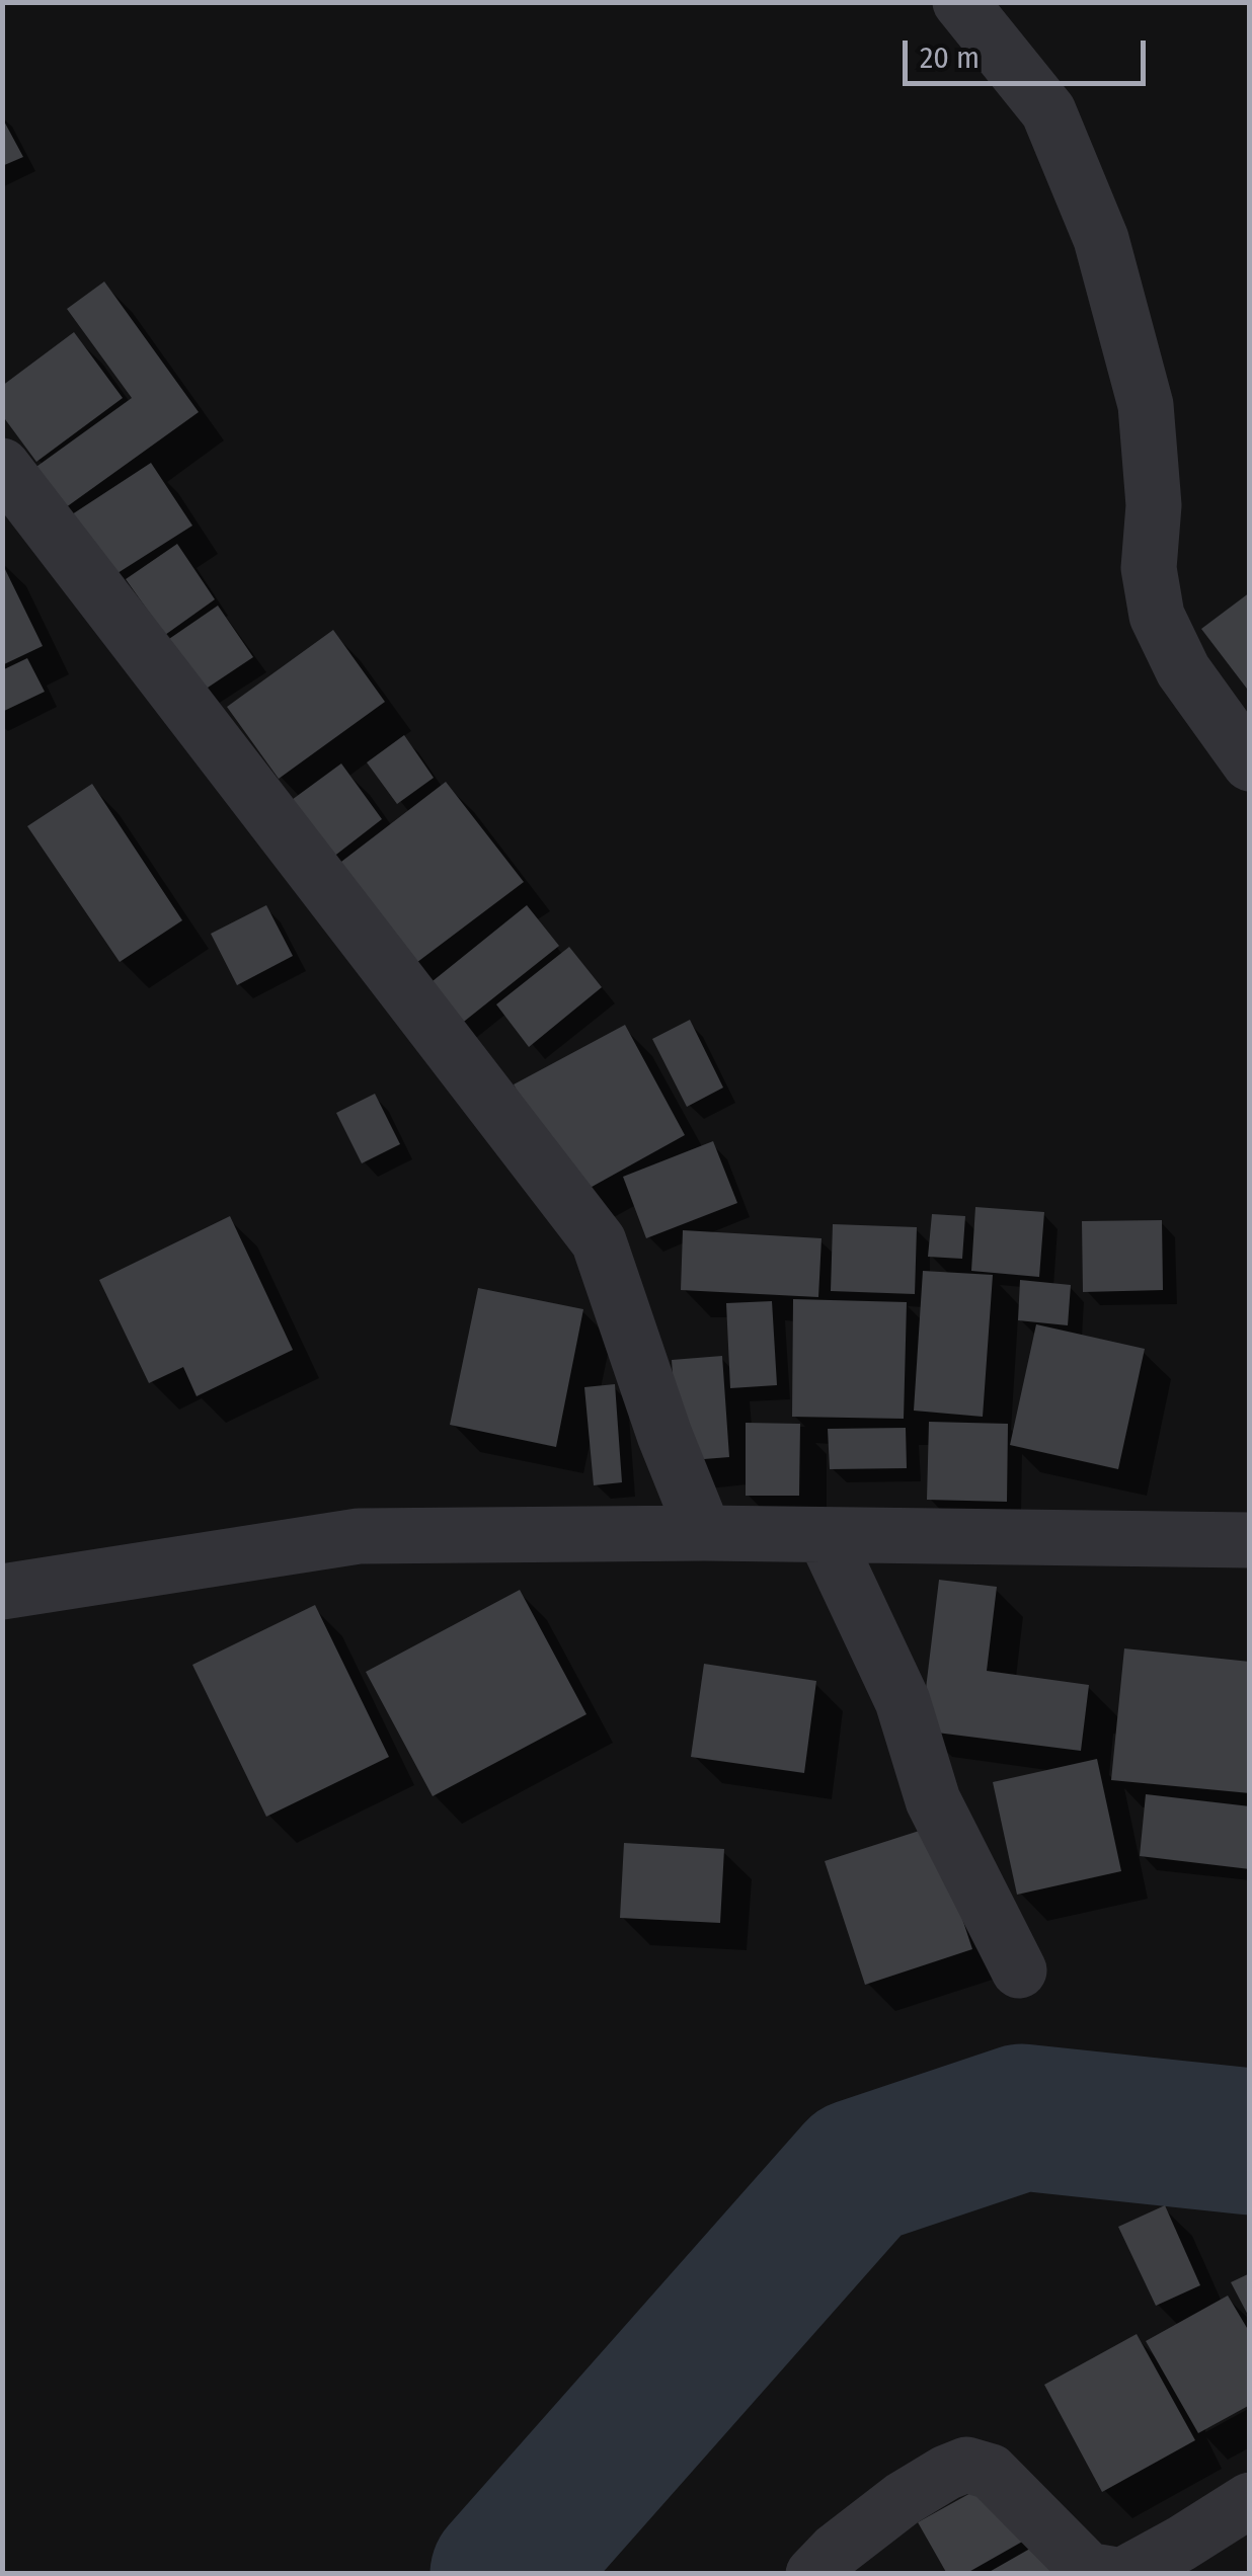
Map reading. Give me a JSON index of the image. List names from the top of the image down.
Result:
{
  "scale_bar": "20 m"
}
